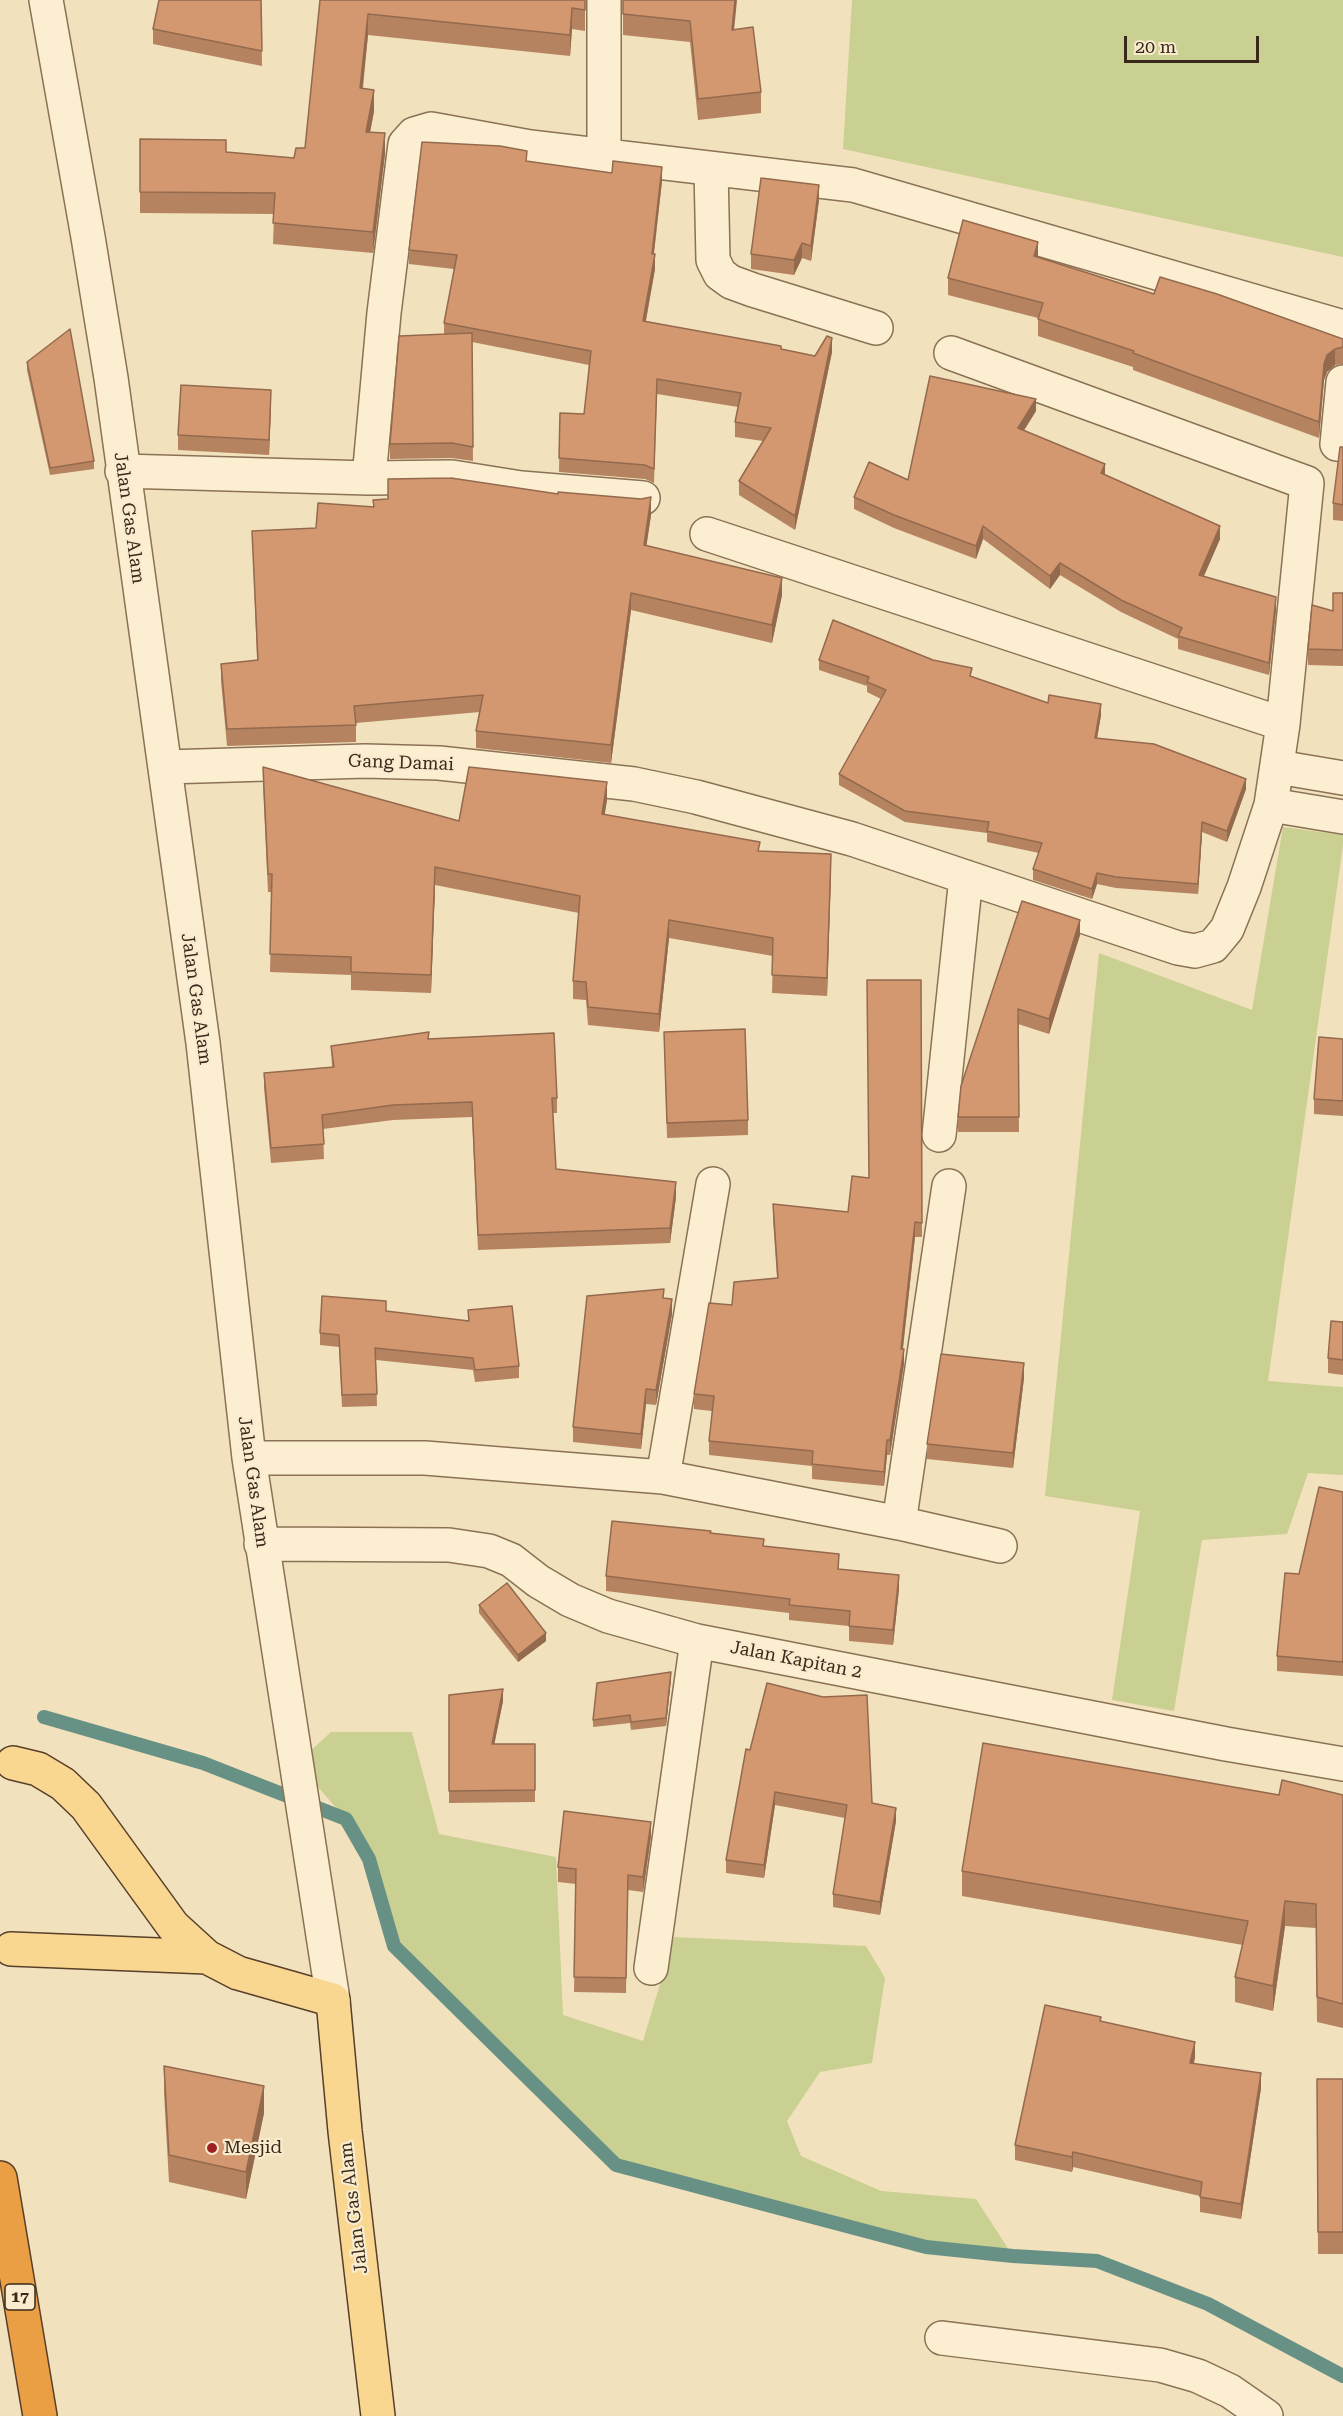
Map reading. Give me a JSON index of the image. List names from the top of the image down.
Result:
{
  "streets": {
    "highway": ["17"],
    "main road": ["Jalan Gas Alam"],
    "street": ["Gang Damai", "Jalan Kapitan 2"]
  },
  "crossings": [
    ["Jalan Gas Alam", "Gang Damai"],
    ["Jalan Gas Alam", "Jalan Kapitan 2"]
  ],
  "places": ["Mesjid"],
  "scale_bar": "20 m"
}
